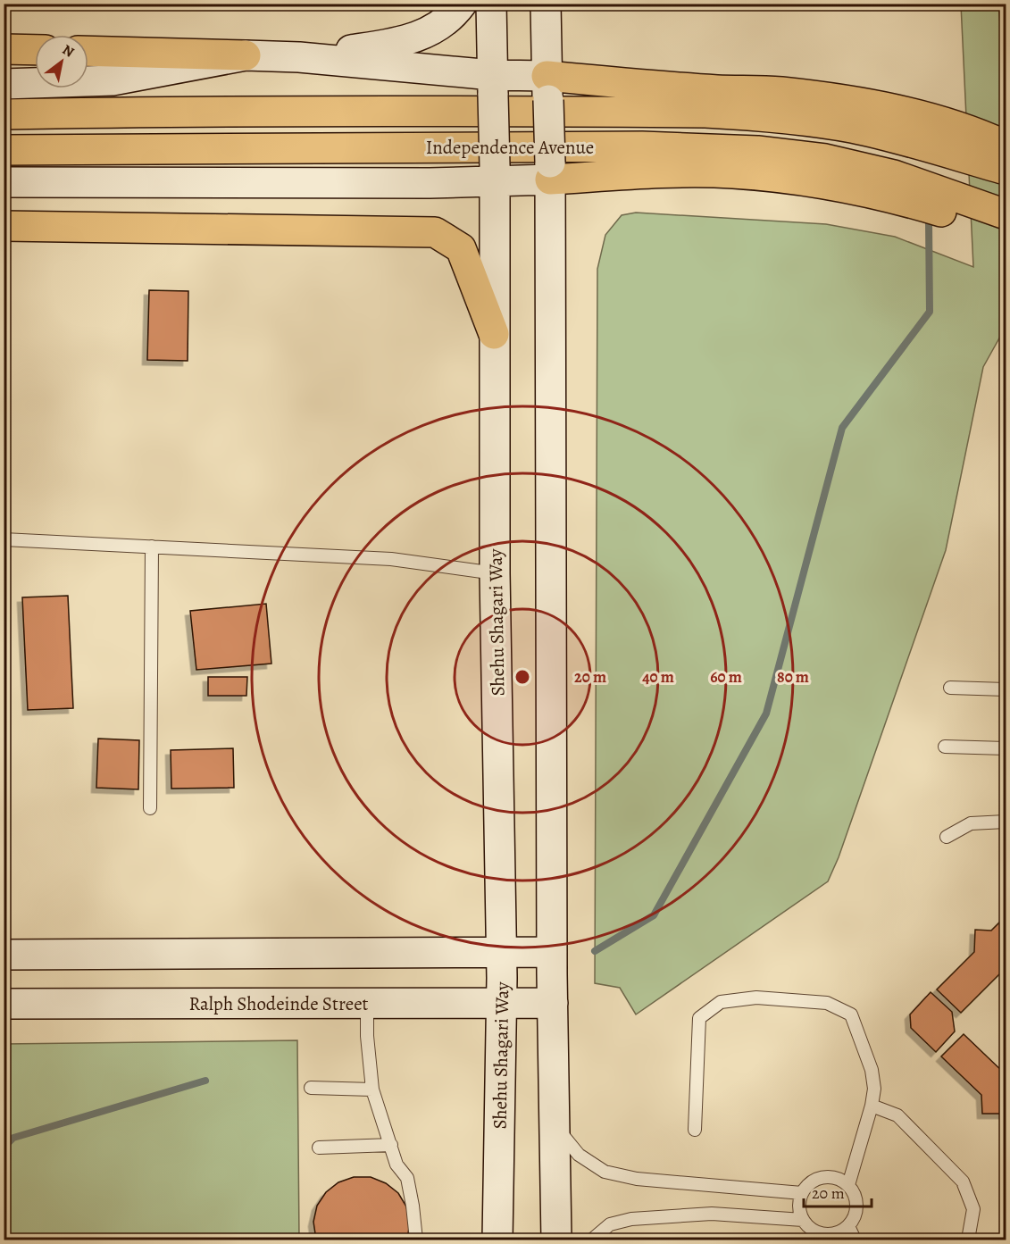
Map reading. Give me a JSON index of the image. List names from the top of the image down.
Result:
{
  "streets": {
    "main road": ["Independence Avenue", "Shehu Shagari Way", "Ralph Shodeinde Street"]
  },
  "crossings": [
    ["Independence Avenue", "Shehu Shagari Way"],
    ["Shehu Shagari Way", "Ralph Shodeinde Street"]
  ],
  "scale_bar": "20 m",
  "north": "top right",
  "rings": [
    "20 m",
    "40 m",
    "60 m",
    "80 m"
  ]
}
